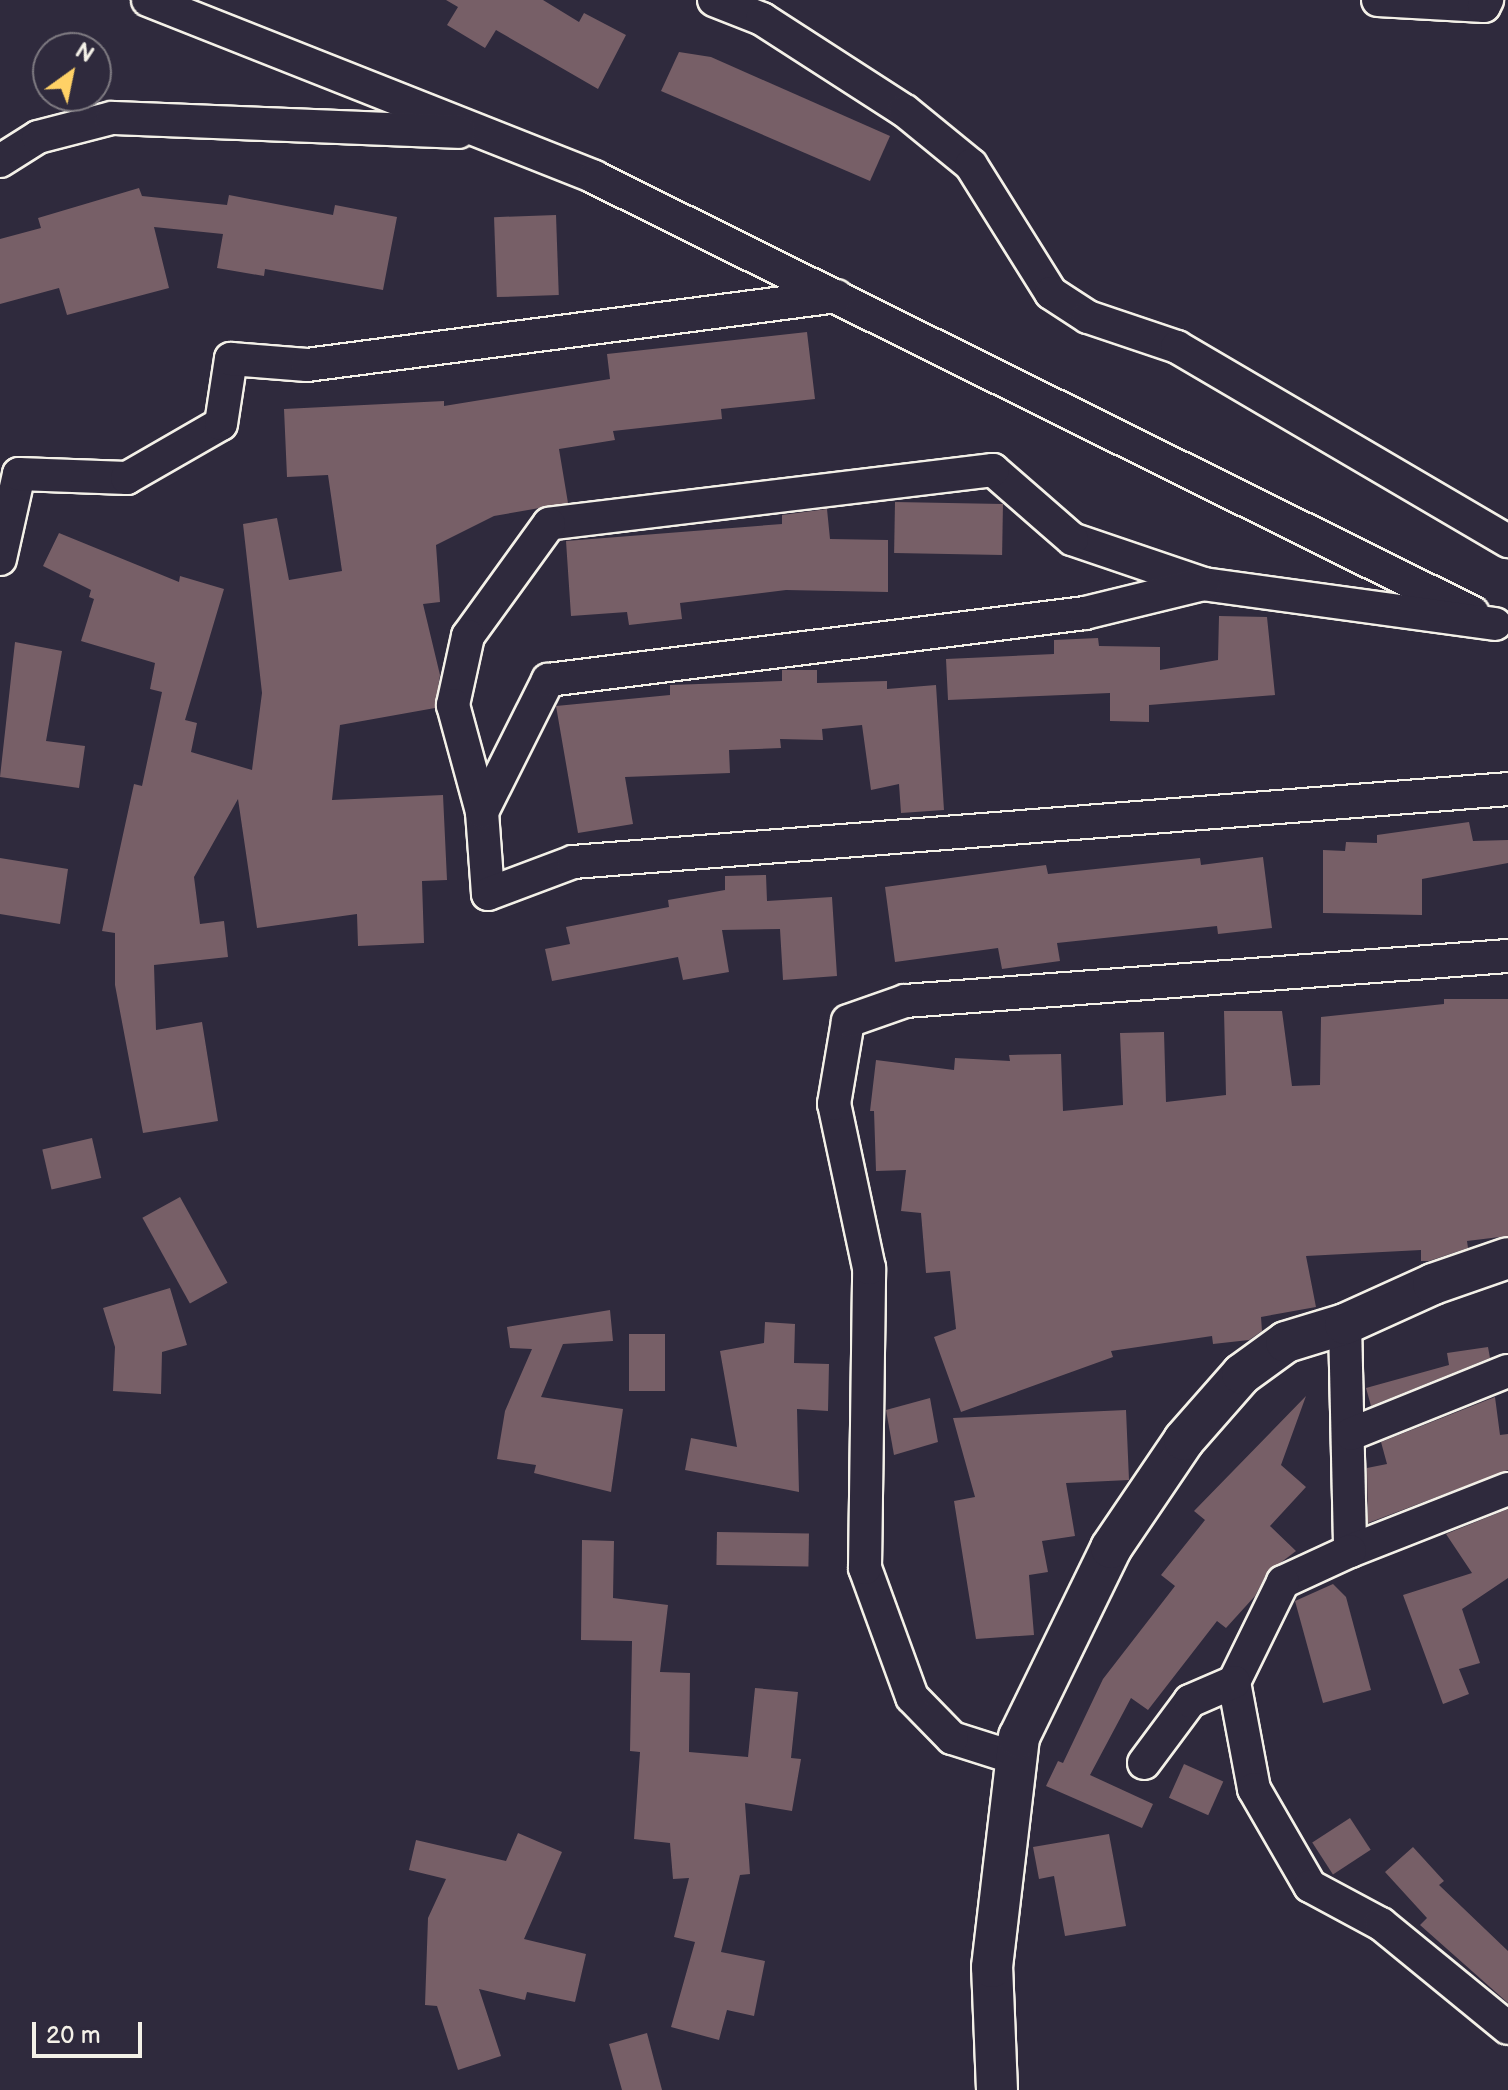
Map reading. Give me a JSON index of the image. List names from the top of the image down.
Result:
{
  "scale_bar": "20 m",
  "north": "top right"
}
